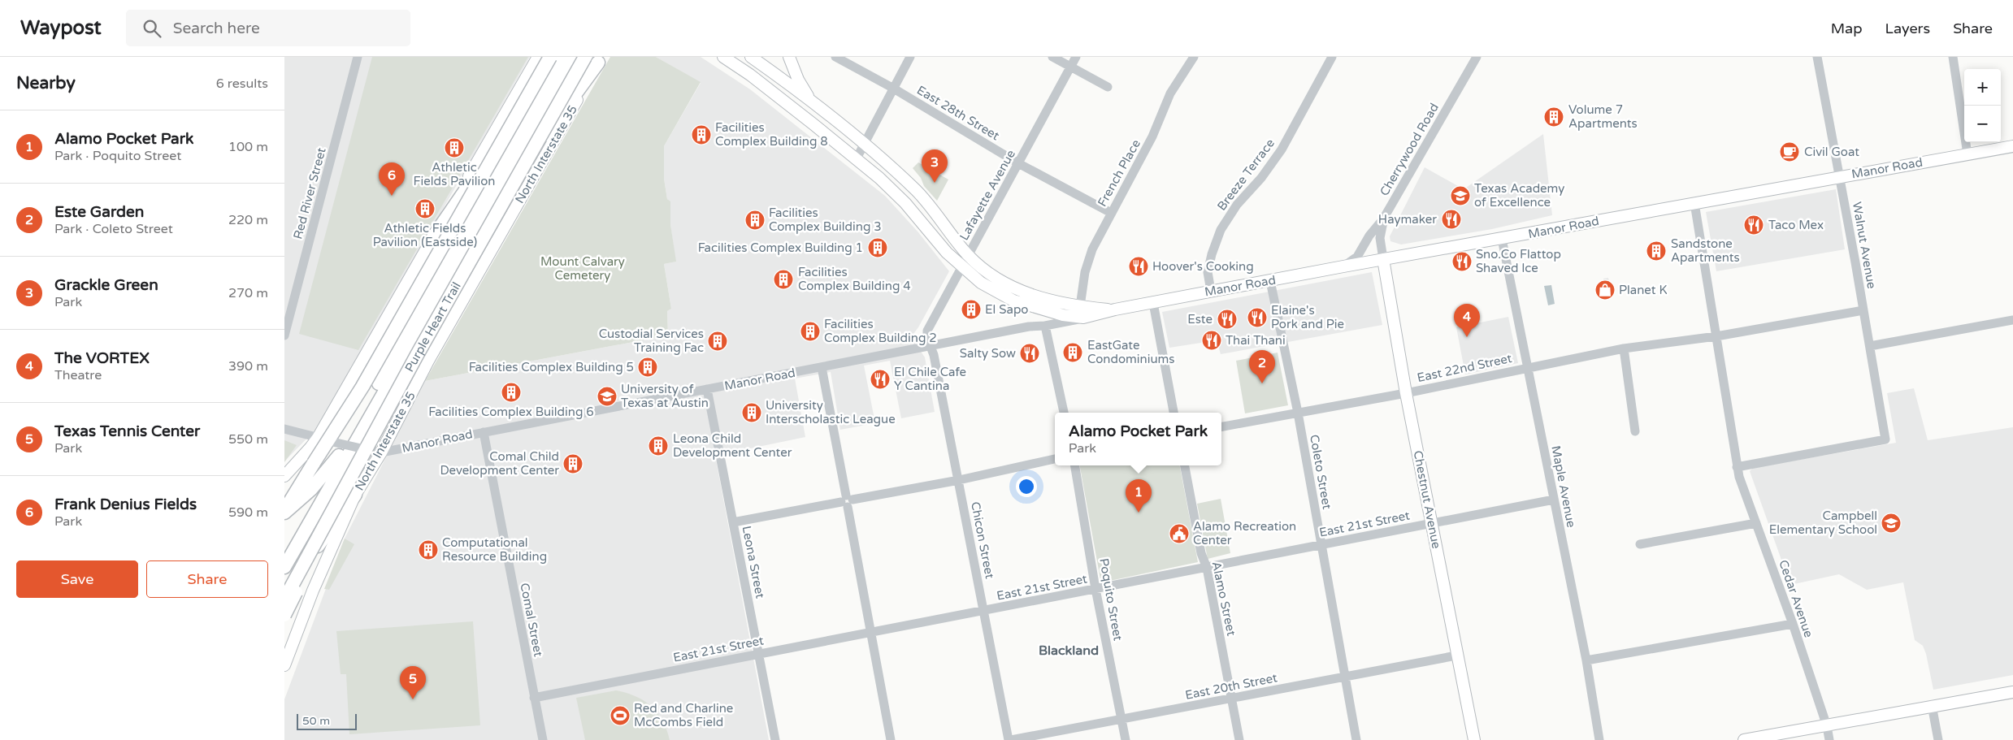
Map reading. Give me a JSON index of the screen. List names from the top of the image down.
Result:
{
  "streets": {
    "highway": ["Purple Heart Trail"],
    "main road": ["North Interstate 35", "Manor Road", "Chestnut Avenue"],
    "street": [
      "East 28th Street",
      "Cherrywood Road",
      "French Place",
      "Breeze Terrace",
      "Red River Street",
      "Lafayette Avenue",
      "Walnut Avenue",
      "East 22nd Street",
      "Coleto Street",
      "Maple Avenue",
      "East 21st Street",
      "Chicon Street",
      "Leona Street",
      "Alamo Street",
      "Cedar Avenue",
      "Poquito Street",
      "Comal Street",
      "East 20th Street"
    ]
  },
  "crossings": [
    ["East 28th Street", "French Place"],
    ["East 28th Street", "Lafayette Avenue"],
    ["Cherrywood Road", "Manor Road"],
    ["Cherrywood Road", "Chestnut Avenue"],
    ["North Interstate 35", "Manor Road"],
    ["North Interstate 35", "Purple Heart Trail"],
    ["Manor Road", "Breeze Terrace"],
    ["Manor Road", "Lafayette Avenue"],
    ["Manor Road", "Walnut Avenue"],
    ["Manor Road", "Coleto Street"],
    ["Manor Road", "Maple Avenue"],
    ["Manor Road", "Chestnut Avenue"],
    ["Manor Road", "Chicon Street"],
    ["Manor Road", "Leona Street"],
    ["Manor Road", "Cedar Avenue"],
    ["Manor Road", "Comal Street"],
    ["Lafayette Avenue", "Chicon Street"],
    ["Walnut Avenue", "East 22nd Street"],
    ["Walnut Avenue", "Cedar Avenue"],
    ["East 22nd Street", "Coleto Street"],
    ["East 22nd Street", "Maple Avenue"],
    ["East 22nd Street", "Chestnut Avenue"],
    ["East 22nd Street", "Cedar Avenue"],
    ["Coleto Street", "East 21st Street"],
    ["Coleto Street", "East 20th Street"],
    ["Maple Avenue", "East 21st Street"],
    ["Chestnut Avenue", "East 21st Street"],
    ["Chestnut Avenue", "East 20th Street"],
    ["East 21st Street", "Chicon Street"],
    ["East 21st Street", "Leona Street"],
    ["East 21st Street", "Alamo Street"],
    ["East 21st Street", "Poquito Street"],
    ["East 21st Street", "Comal Street"],
    ["Chicon Street", "East 20th Street"],
    ["Alamo Street", "East 20th Street"],
    ["Poquito Street", "East 20th Street"]
  ],
  "districts": ["Blackland"],
  "parks": ["Mount Calvary Cemetery"],
  "places": {
    "building": [
      "Volume 7 Apartments",
      "Facilities Complex Building 8",
      "Athletic Fields Pavilion",
      "Athletic Fields Pavilion (Eastside)",
      "Facilities Complex Building 3",
      "Facilities Complex Building 1",
      "Sandstone Apartments",
      "Facilities Complex Building 4",
      "El Sapo",
      "Facilities Complex Building 2",
      "Custodial Services Training Fac",
      "EastGate Condominiums",
      "Facilities Complex Building 5",
      "Facilities Complex Building 6",
      "University Interscholastic League",
      "Leona Child Development Center",
      "Comal Child Development Center",
      "Computational Resource Building"
    ],
    "cafe": ["Civil Goat"],
    "school or university": ["Texas Academy of Excellence", "University of Texas at Austin", "Campbell Elementary School"],
    "restaurant": [
      "Haymaker",
      "Taco Mex",
      "Sno.Co Flattop Shaved Ice",
      "Hoover's Cooking",
      "Elaine's Pork and Pie",
      "Este",
      "Thai Thani",
      "Salty Sow",
      "El Chile Cafe Y Cantina"
    ],
    "shop": ["Planet K"],
    "public building": ["Alamo Recreation Center"],
    "sports": ["Red and Charline McCombs Field"]
  },
  "scale_bar": "50 m",
  "page": {
    "header": "Waypost",
    "search": "Search here",
    "nav": ["Map", "Layers", "Share"],
    "heading": ["Nearby", "6 results"],
    "map_buttons": ["+", "−"],
    "list": [
      {
        "mark": "1",
        "name": "Alamo Pocket Park",
        "note": "Park · Poquito Street",
        "value": "100 m"
      },
      {
        "mark": "2",
        "name": "Este Garden",
        "note": "Park · Coleto Street",
        "value": "220 m"
      },
      {
        "mark": "3",
        "name": "Grackle Green",
        "note": "Park",
        "value": "270 m"
      },
      {
        "mark": "4",
        "name": "The VORTEX",
        "note": "Theatre",
        "value": "390 m"
      },
      {
        "mark": "5",
        "name": "Texas Tennis Center",
        "note": "Park",
        "value": "550 m"
      },
      {
        "mark": "6",
        "name": "Frank Denius Fields",
        "note": "Park",
        "value": "590 m"
      }
    ],
    "pins": [
      "3",
      "6",
      "4",
      "2",
      "1",
      "5"
    ],
    "popup": ["Alamo Pocket Park", "Park"],
    "buttons": ["Save", "Share"],
    "scale": "50 m"
  }
}
